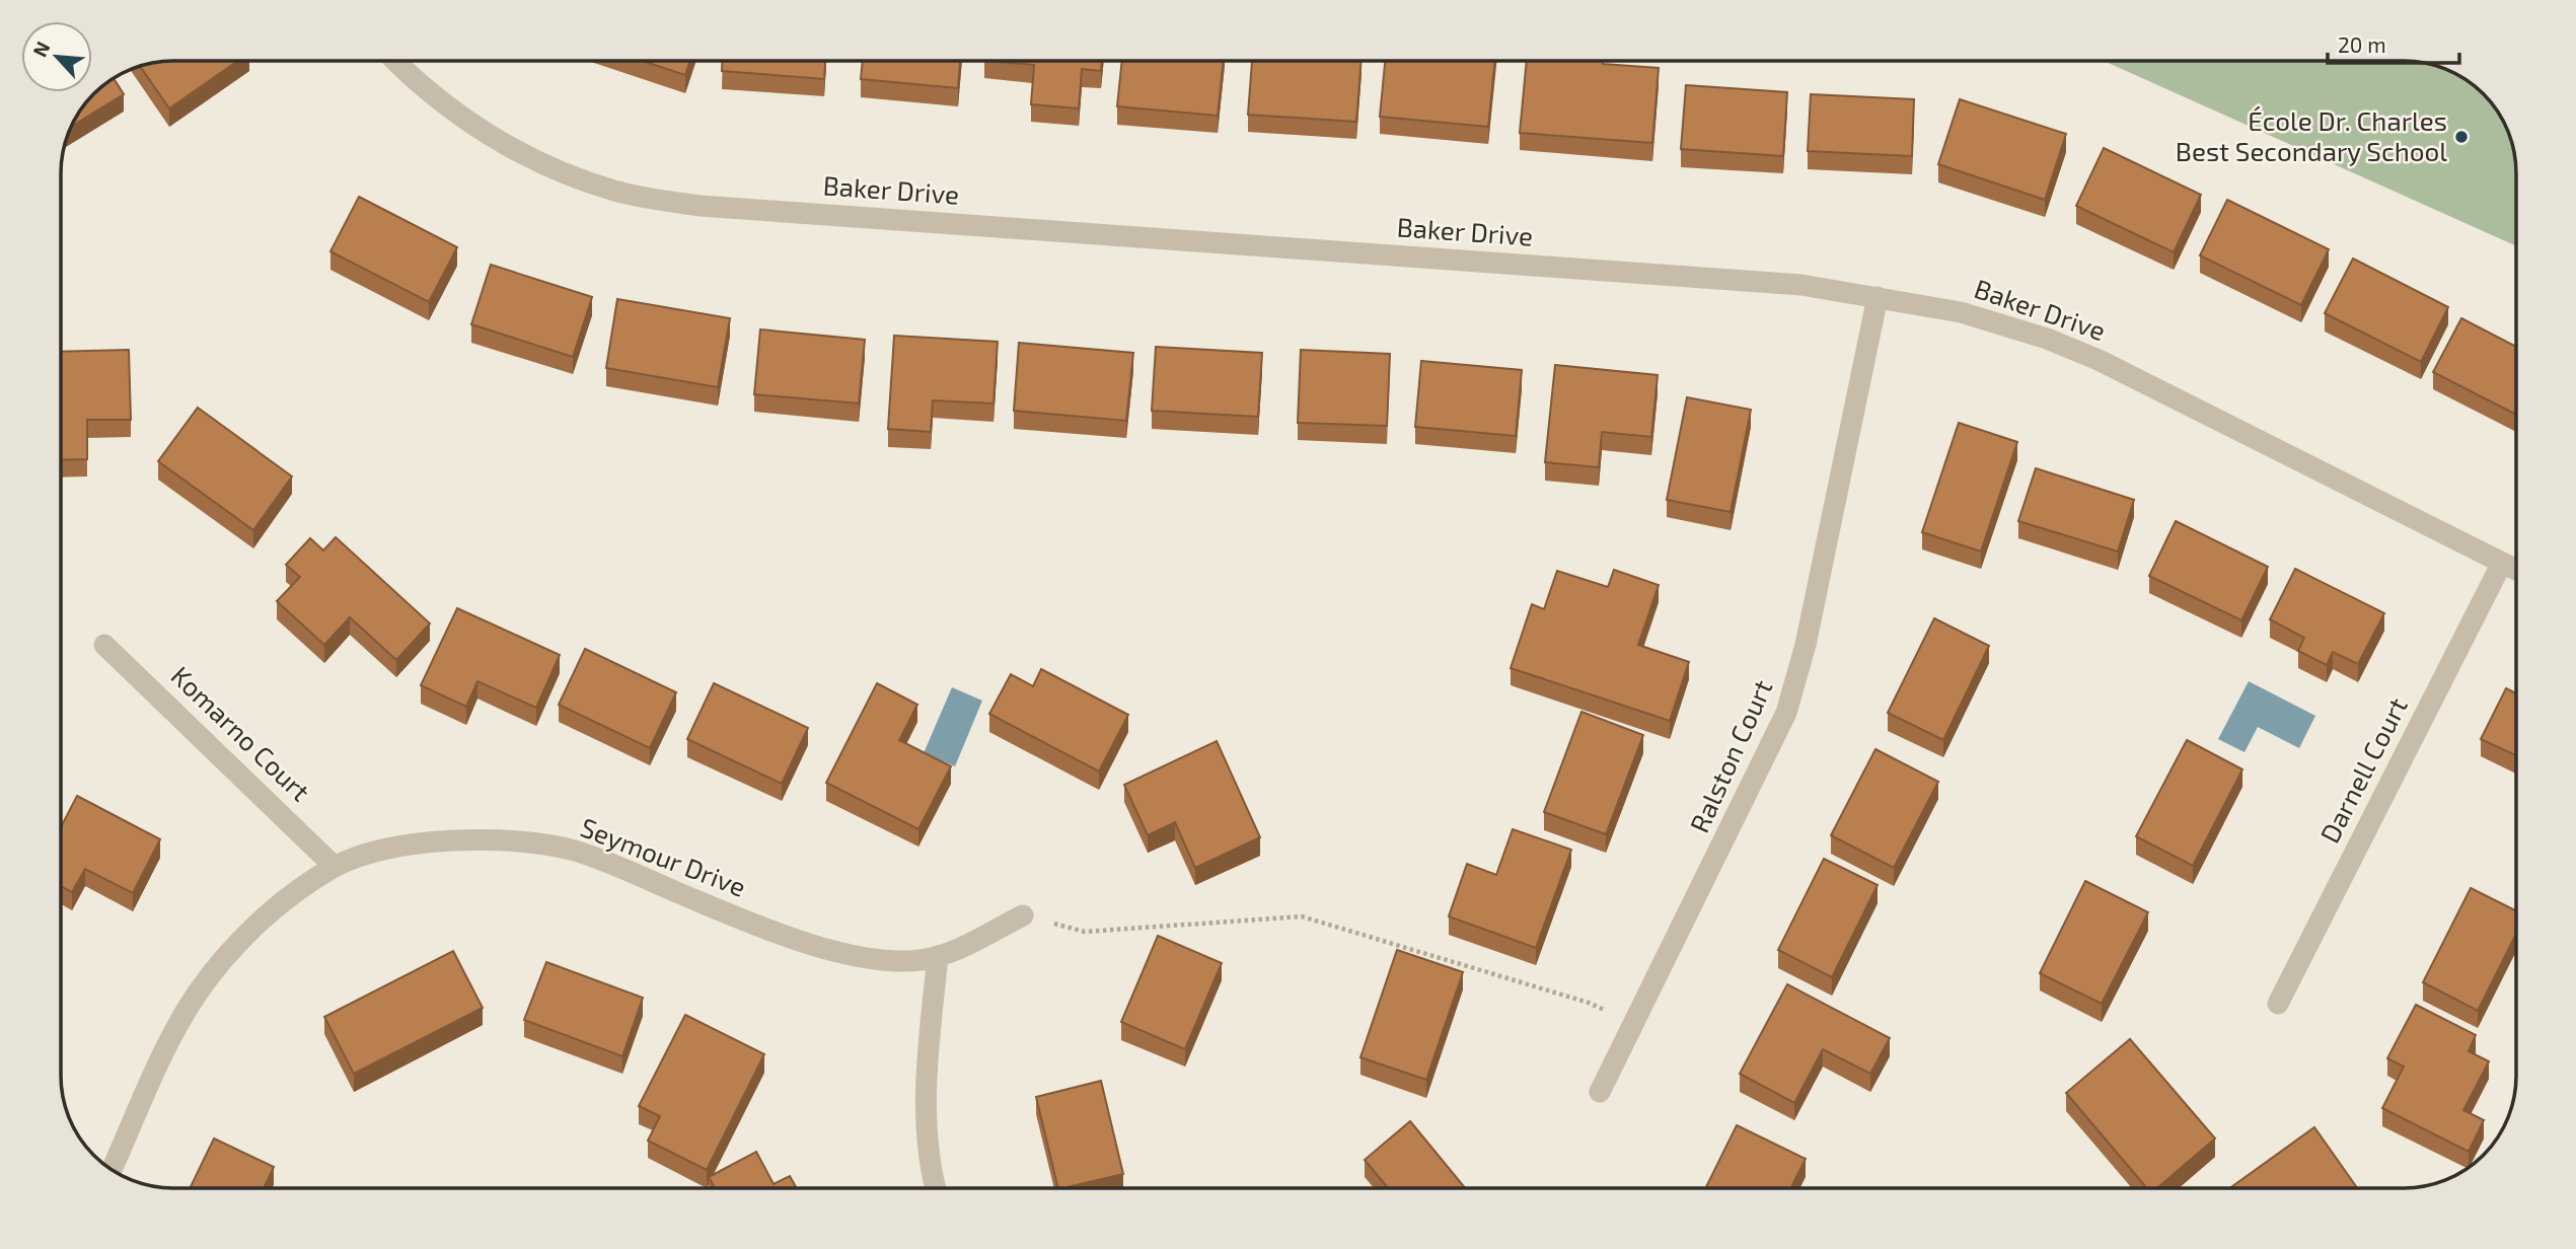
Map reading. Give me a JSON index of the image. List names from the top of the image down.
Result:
{
  "streets": {
    "street": [
      "Baker Drive",
      "Komarno Court",
      "Ralston Court",
      "Darnell Court",
      "Seymour Drive"
    ]
  },
  "crossings": [
    ["Baker Drive", "Ralston Court"],
    ["Baker Drive", "Darnell Court"],
    ["Komarno Court", "Seymour Drive"]
  ],
  "places": ["École Dr. Charles Best Secondary School"],
  "scale_bar": "20 m",
  "north": "top left"
}
